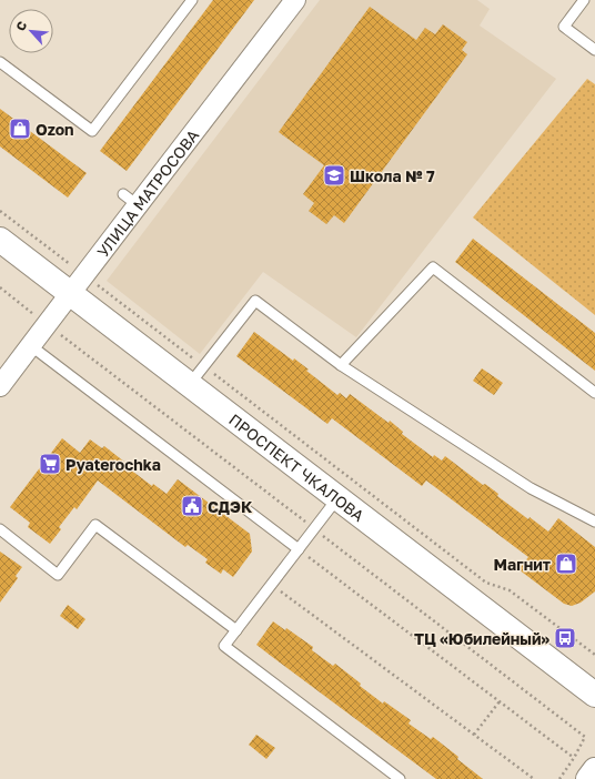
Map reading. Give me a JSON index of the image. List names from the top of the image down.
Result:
{
  "streets": {
    "main road": ["ПРОСПЕКТ ЧКАЛОВА"],
    "street": ["УЛИЦА МАТРОСОВА"]
  },
  "crossings": [
    ["УЛИЦА МАТРОСОВА", "ПРОСПЕКТ ЧКАЛОВА"]
  ],
  "places": {
    "shop": ["Ozon", "Магнит"],
    "school or university": ["Школа № 7"],
    "supermarket": ["Pyaterochka"],
    "public building": ["СДЭК"],
    "bus stop": ["ТЦ «Юбилейный»"]
  },
  "north": "top left"
}
